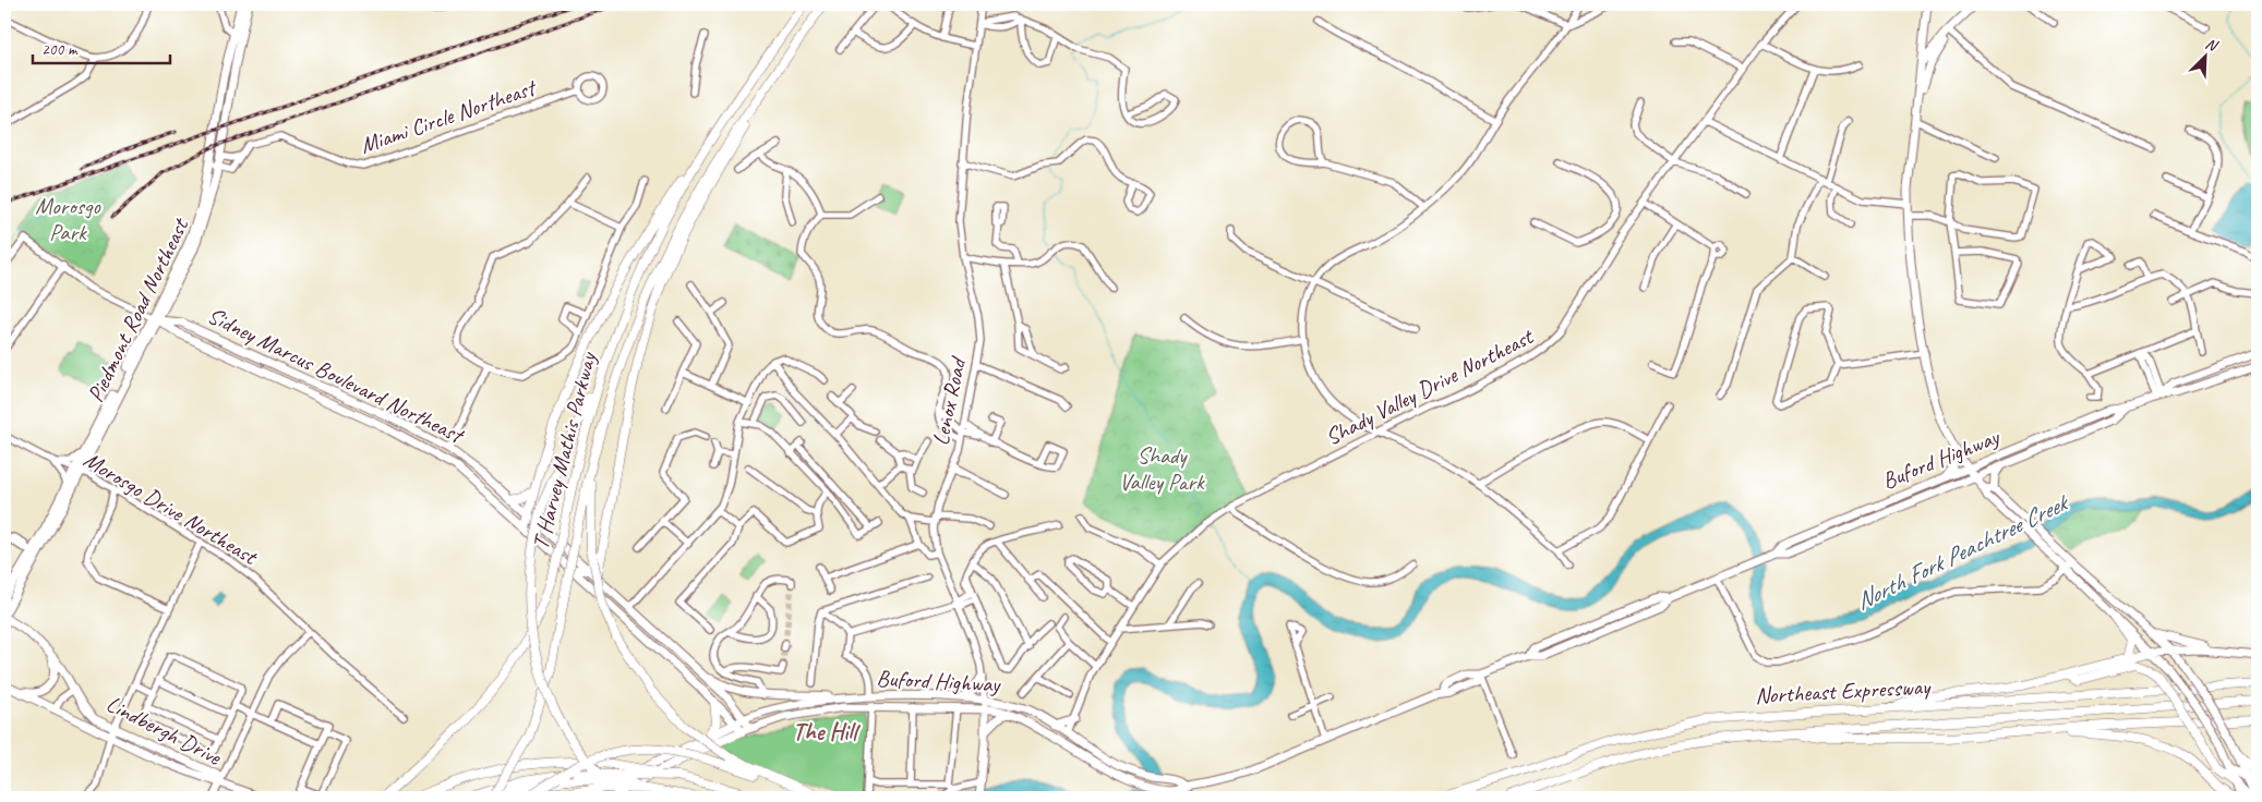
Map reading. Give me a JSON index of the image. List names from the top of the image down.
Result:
{
  "streets": {
    "highway": ["T Harvey Mathis Parkway", "Northeast Expressway"],
    "main road": [
      "Piedmont Road Northeast",
      "Sidney Marcus Boulevard Northeast",
      "Lenox Road",
      "Buford Highway",
      "Lindbergh Drive"
    ],
    "street": ["Miami Circle Northeast", "Shady Valley Drive Northeast", "Morosgo Drive Northeast"]
  },
  "crossings": [
    ["Miami Circle Northeast", "Piedmont Road Northeast"],
    ["Piedmont Road Northeast", "Sidney Marcus Boulevard Northeast"],
    ["Piedmont Road Northeast", "Morosgo Drive Northeast"],
    ["Sidney Marcus Boulevard Northeast", "Buford Highway"],
    ["Shady Valley Drive Northeast", "Buford Highway"],
    ["Lenox Road", "Buford Highway"]
  ],
  "districts": ["The Hill"],
  "water": ["North Fork Peachtree Creek"],
  "parks": ["Morosgo Park", "Shady Valley Park"],
  "scale_bar": "200 m",
  "north": "top right"
}
